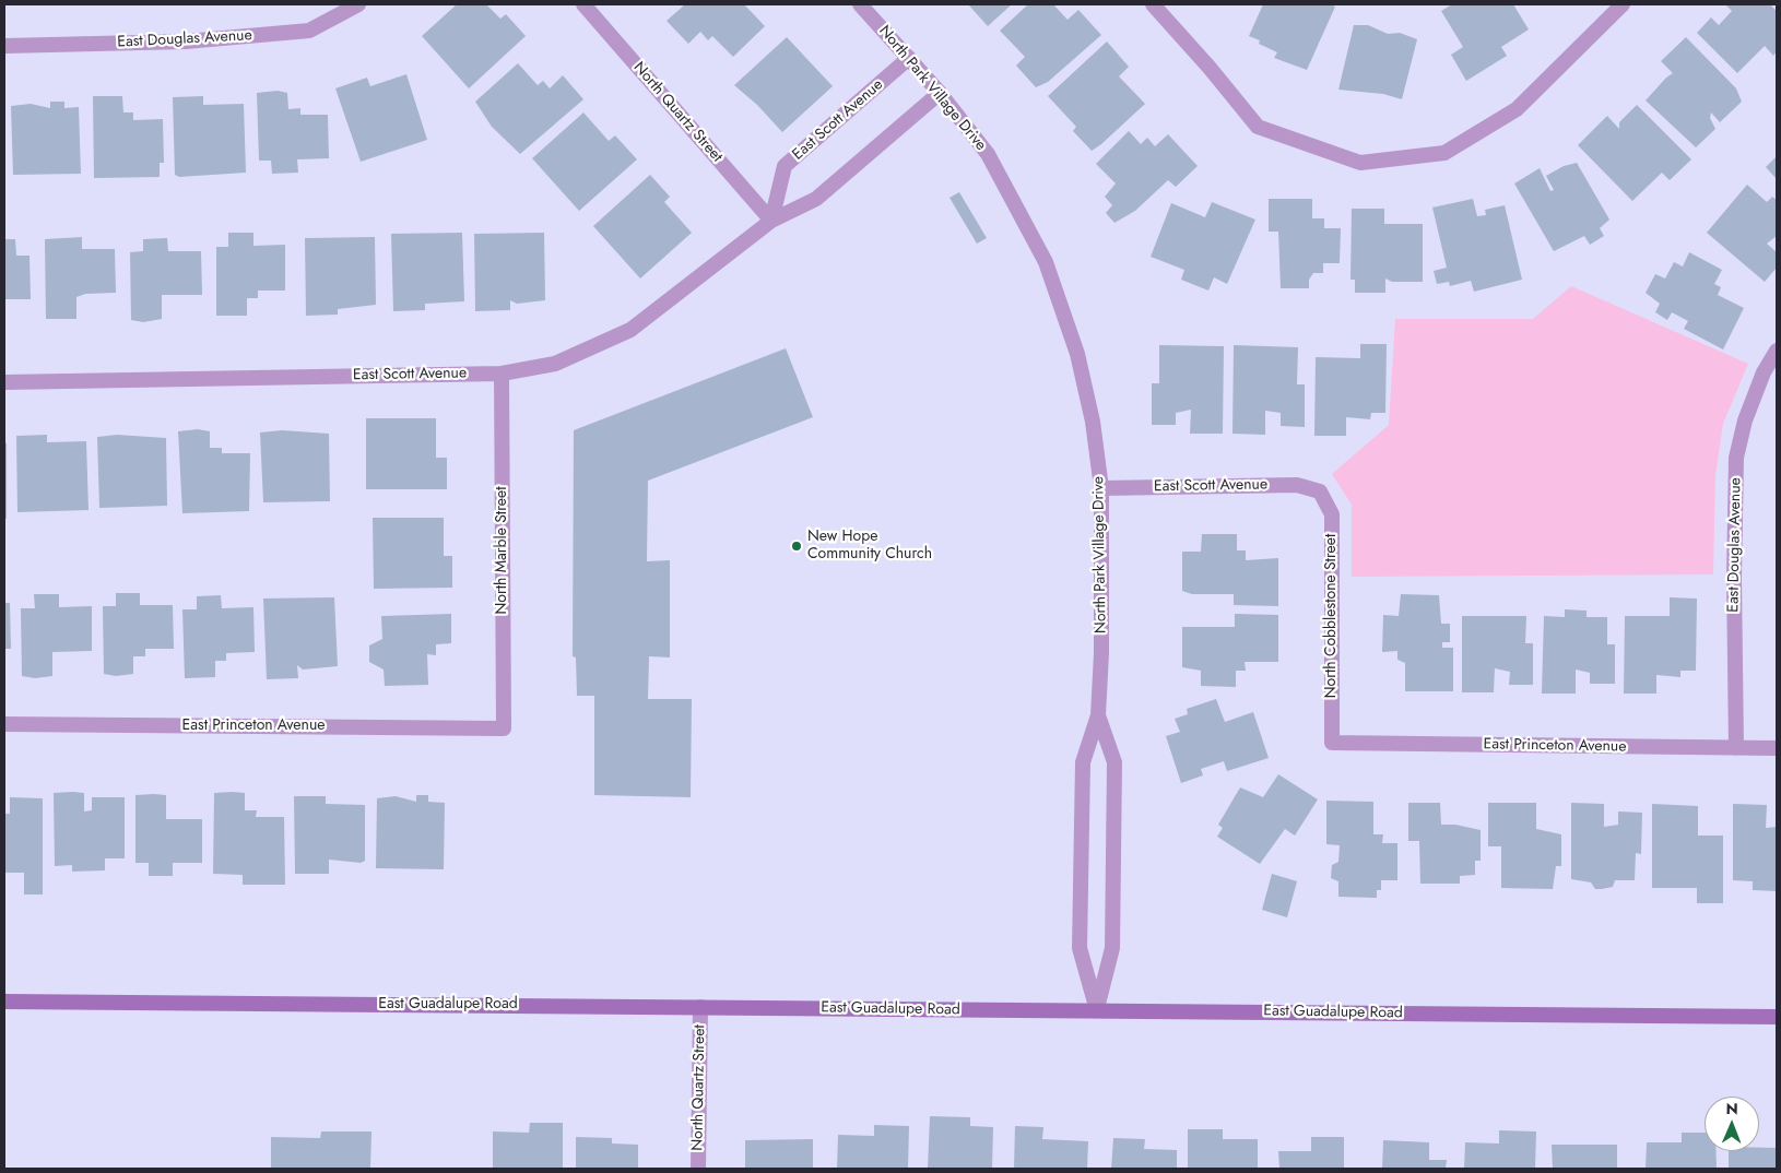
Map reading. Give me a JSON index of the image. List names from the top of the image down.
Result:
{
  "streets": {
    "main road": ["East Guadalupe Road"],
    "street": [
      "East Douglas Avenue",
      "North Park Village Drive",
      "North Quartz Street",
      "East Scott Avenue",
      "North Marble Street",
      "North Cobblestone Street",
      "East Princeton Avenue"
    ]
  },
  "crossings": [
    ["East Douglas Avenue", "East Princeton Avenue"],
    ["North Park Village Drive", "East Scott Avenue"],
    ["North Park Village Drive", "East Guadalupe Road"],
    ["North Quartz Street", "East Scott Avenue"],
    ["North Quartz Street", "East Guadalupe Road"],
    ["East Scott Avenue", "North Marble Street"],
    ["East Scott Avenue", "North Cobblestone Street"],
    ["North Marble Street", "East Princeton Avenue"],
    ["North Cobblestone Street", "East Princeton Avenue"]
  ],
  "places": ["New Hope Community Church"],
  "north": "top"
}
